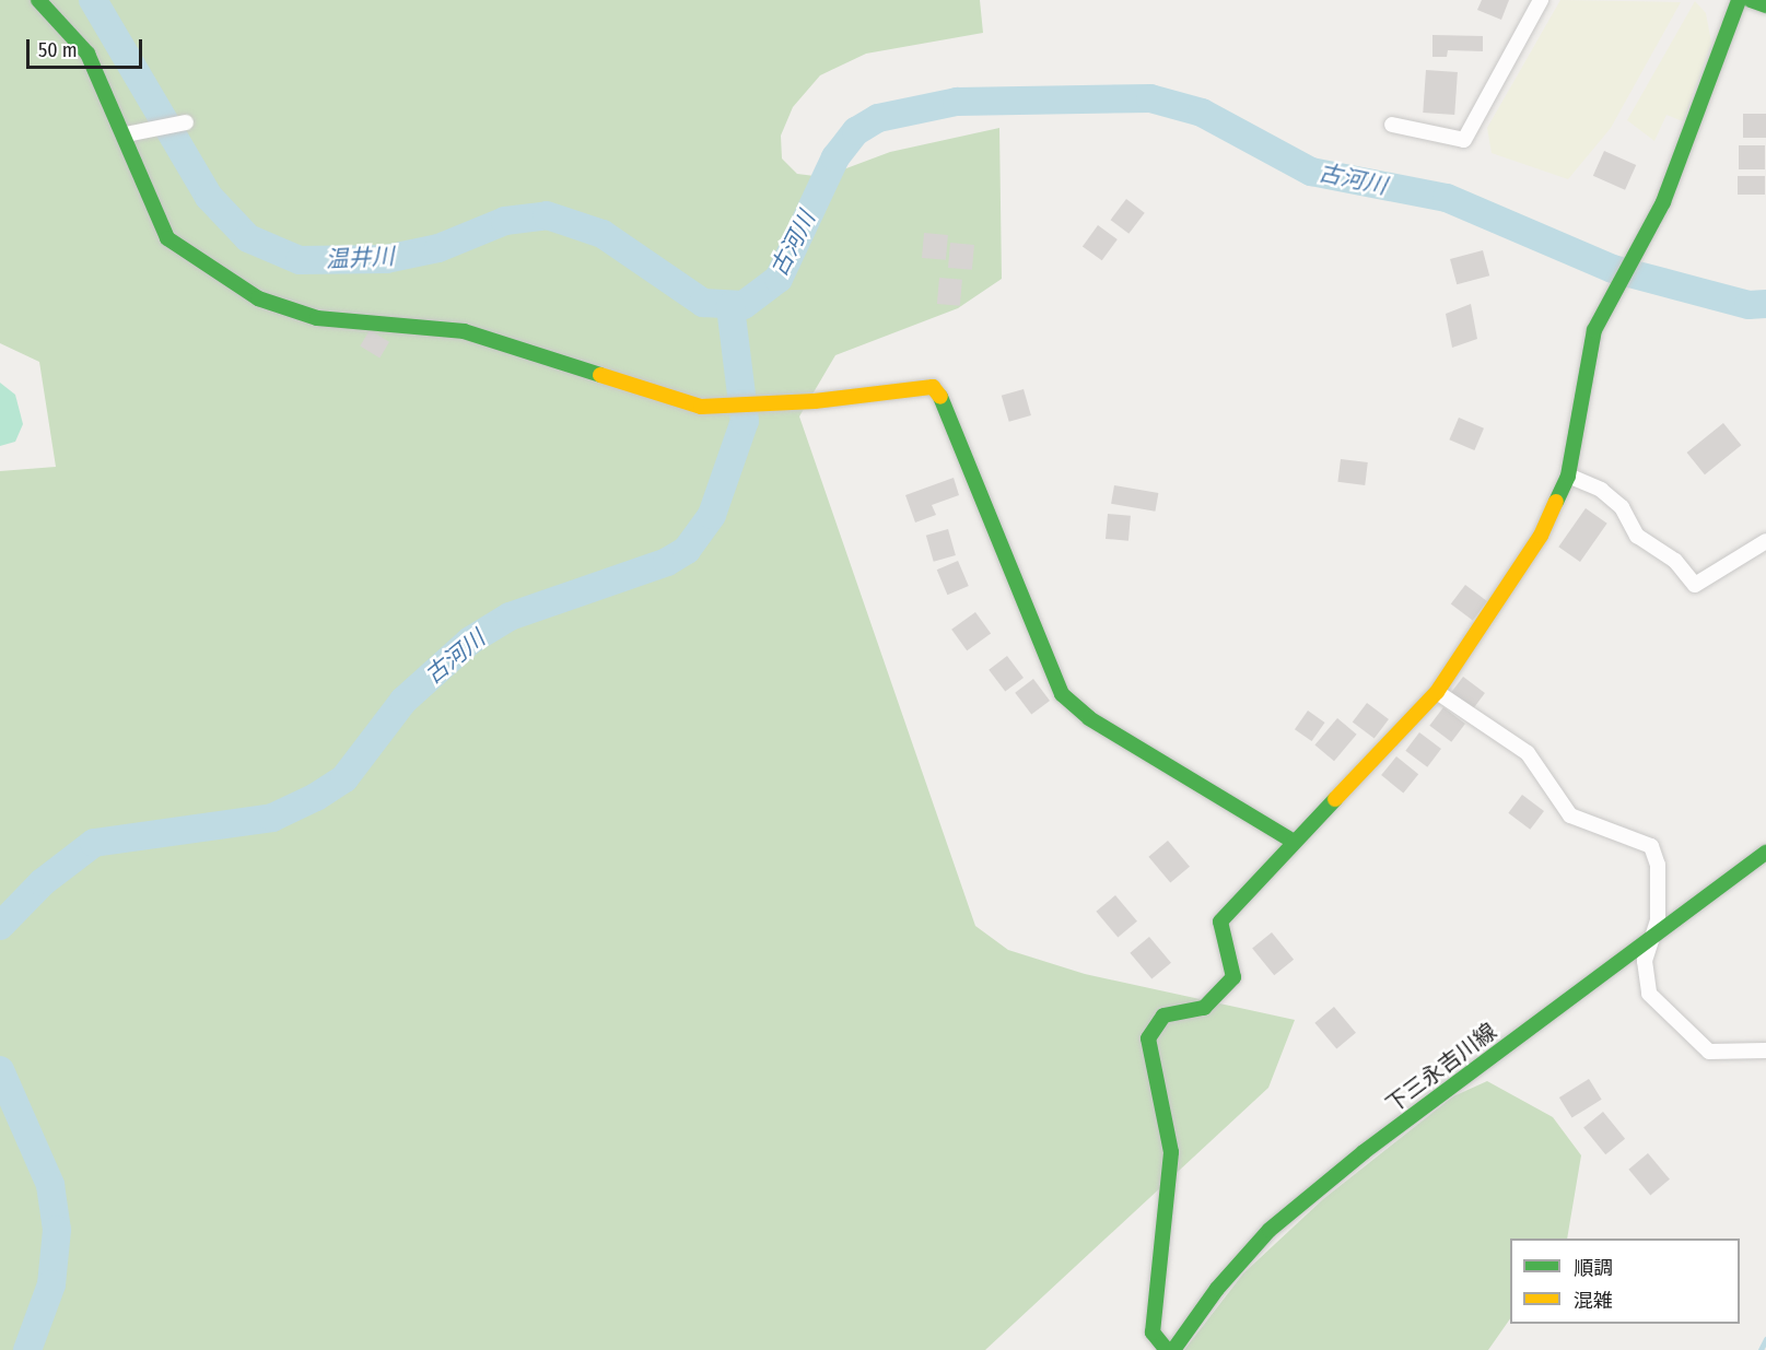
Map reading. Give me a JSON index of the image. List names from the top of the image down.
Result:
{
  "streets": {
    "street": ["下三永吉川線"]
  },
  "water": ["古河川", "温井川"],
  "legend": ["順調", "混雑"],
  "scale_bar": "50 m"
}
